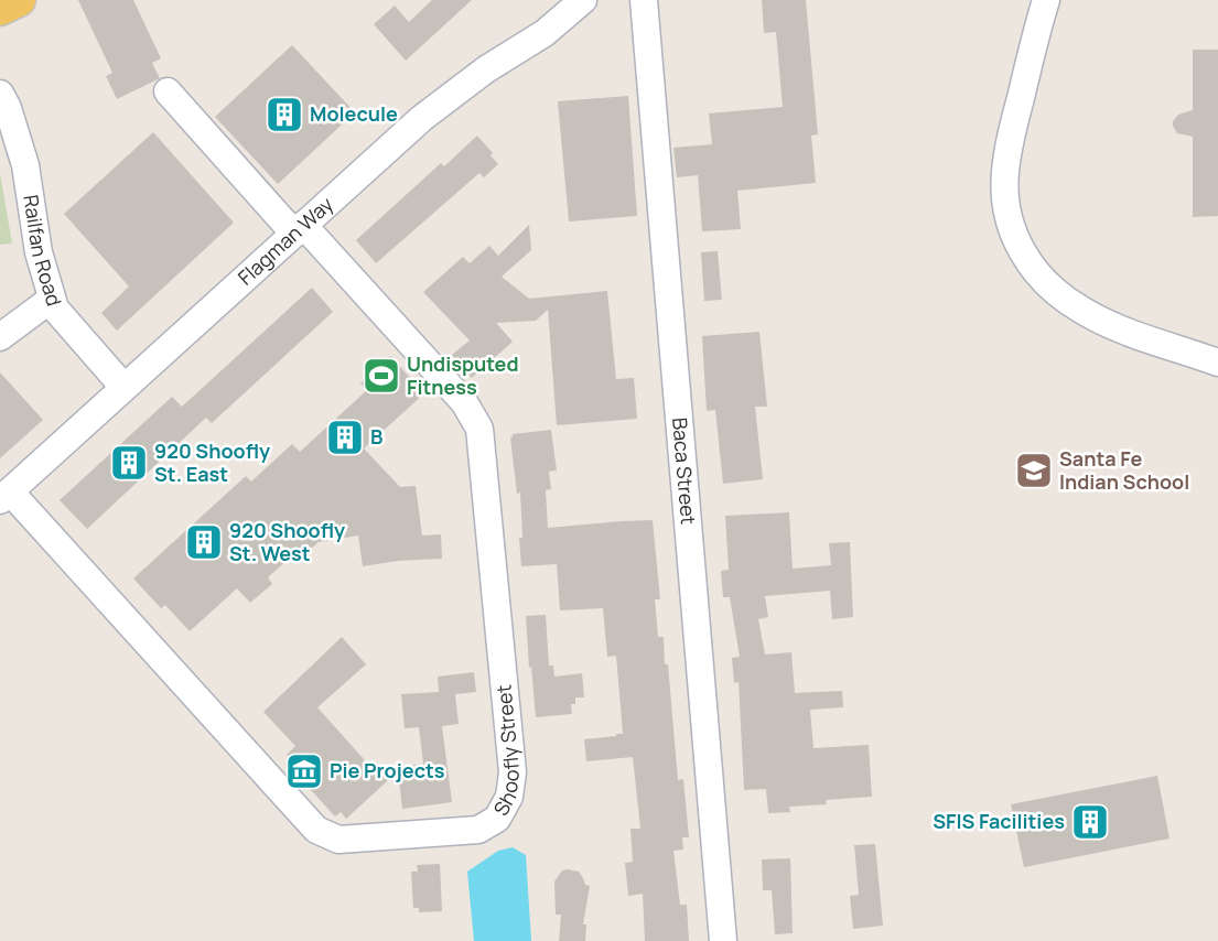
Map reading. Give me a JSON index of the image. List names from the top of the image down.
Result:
{
  "streets": {
    "street": [
      "Flagman Way",
      "Railfan Road",
      "Baca Street",
      "Shoofly Street"
    ]
  },
  "crossings": [
    ["Flagman Way", "Railfan Road"],
    ["Flagman Way", "Shoofly Street"]
  ],
  "places": {
    "building": [
      "Molecule",
      "B",
      "920 Shoofly St. East",
      "920 Shoofly St. West",
      "SFIS Facilities"
    ],
    "sports": ["Undisputed Fitness"],
    "school or university": ["Santa Fe Indian School"],
    "museum": ["Pie Projects"]
  }
}
